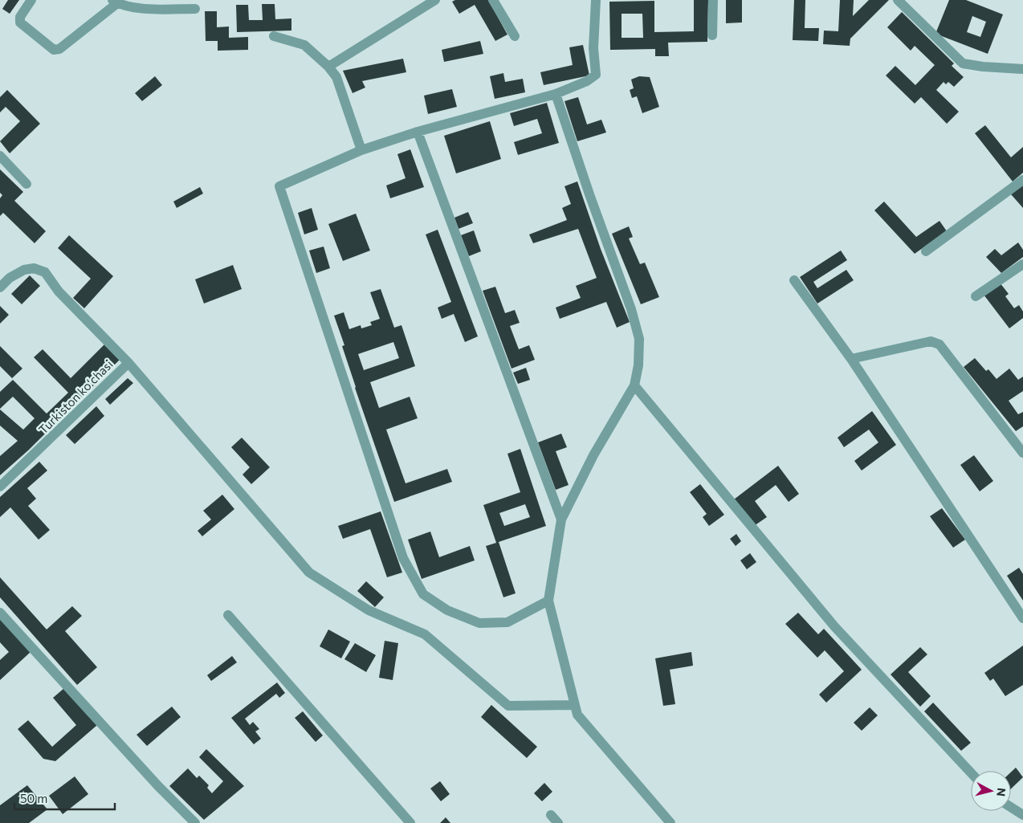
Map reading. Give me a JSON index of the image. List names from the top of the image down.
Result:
{
  "streets": {
    "street": ["Turkiston koʻchasi"]
  },
  "scale_bar": "50 m",
  "north": "right"
}
